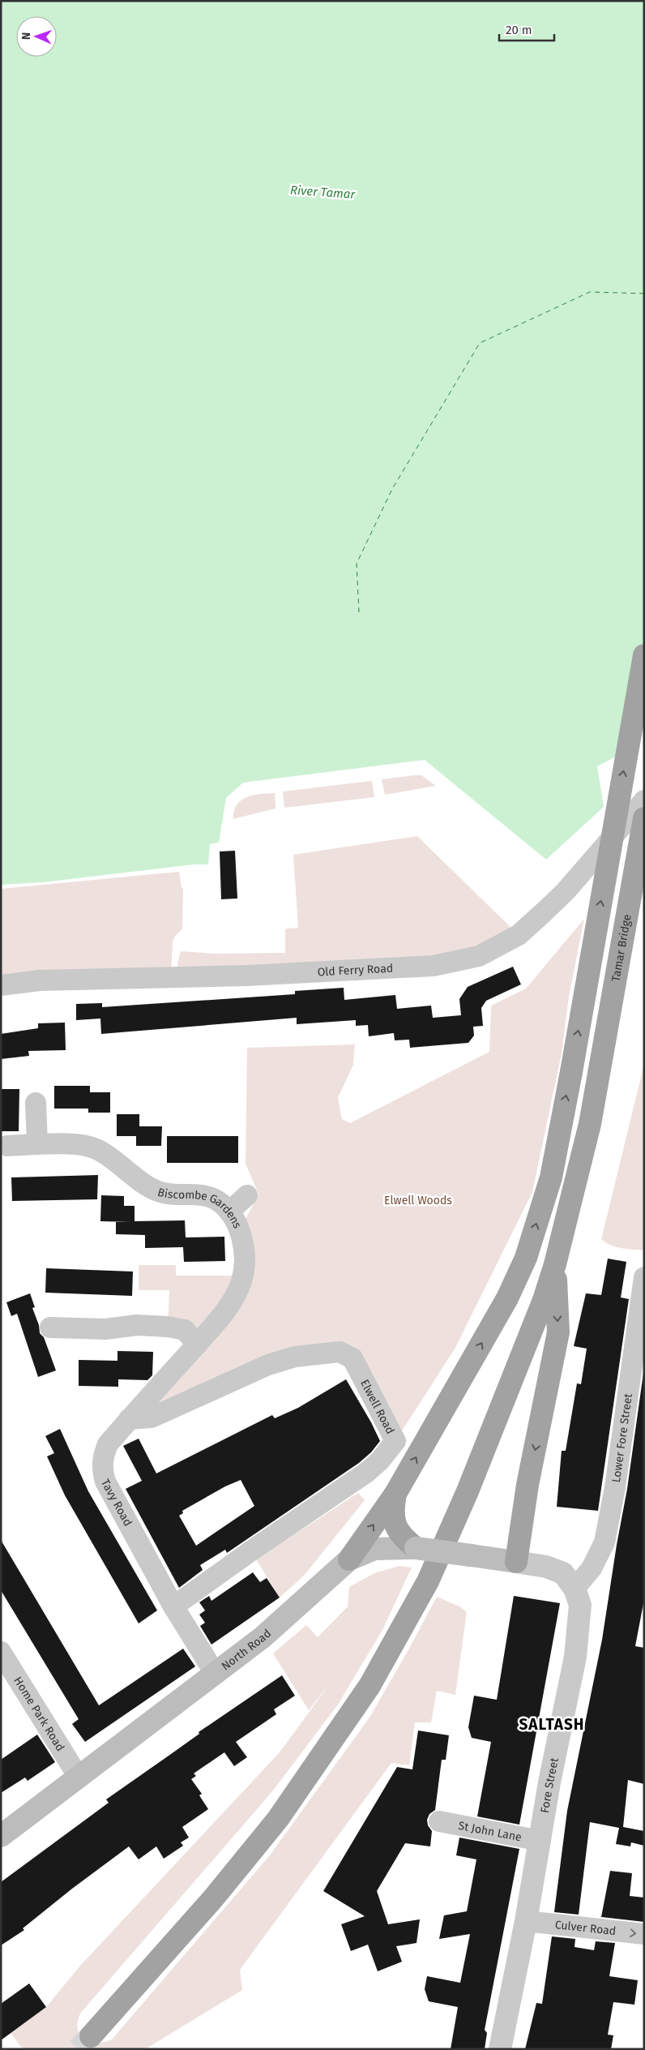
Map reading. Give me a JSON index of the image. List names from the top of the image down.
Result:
{
  "streets": {
    "highway": ["Tamar Bridge"],
    "main road": ["North Road"],
    "street": [
      "Old Ferry Road",
      "Biscombe Gardens",
      "Elwell Road",
      "Lower Fore Street",
      "Tavy Road",
      "Home Park Road",
      "Fore Street",
      "St John Lane",
      "Culver Road"
    ]
  },
  "crossings": [
    ["Biscombe Gardens", "Tavy Road"],
    ["Elwell Road", "Tavy Road"],
    ["Lower Fore Street", "Fore Street"],
    ["Tavy Road", "North Road"],
    ["North Road", "Home Park Road"],
    ["North Road", "Fore Street"],
    ["Fore Street", "St John Lane"],
    ["Fore Street", "Culver Road"]
  ],
  "one_way": ["Culver Road"],
  "districts": ["SALTASH"],
  "water": ["River Tamar"],
  "parks": ["Elwell Woods"],
  "scale_bar": "20 m",
  "north": "left"
}
